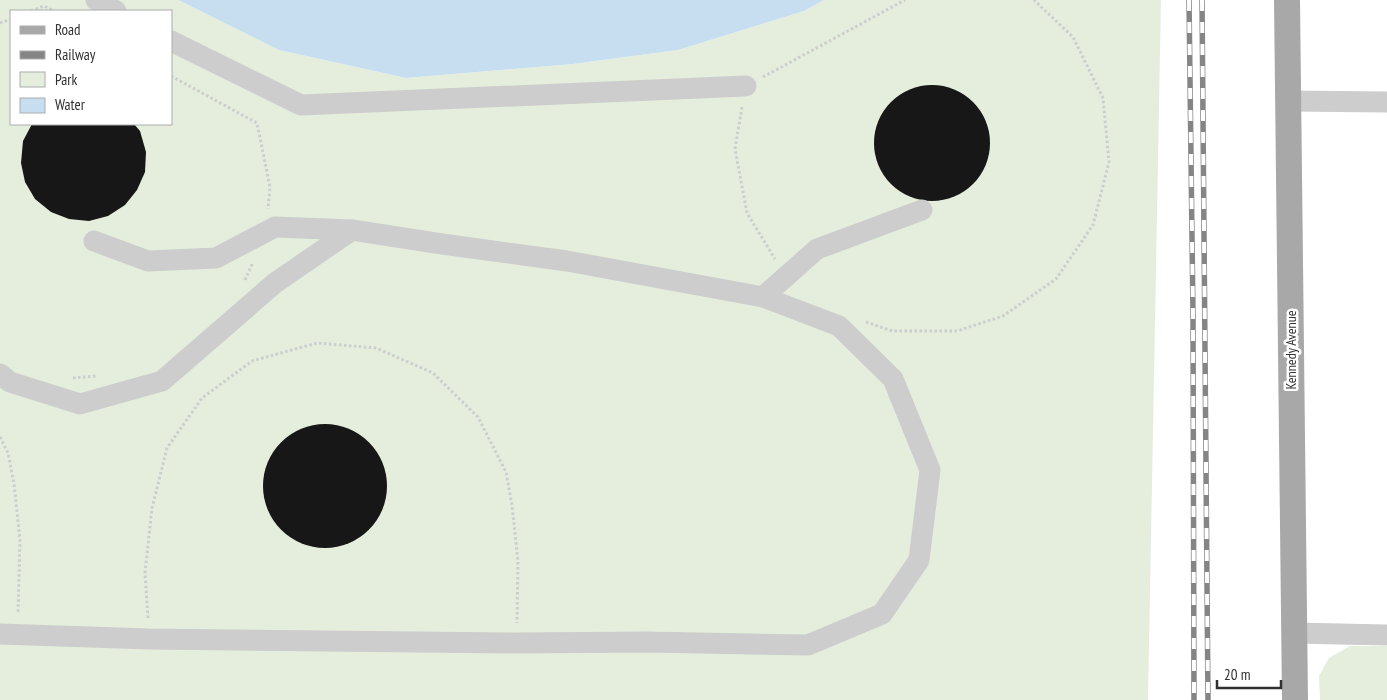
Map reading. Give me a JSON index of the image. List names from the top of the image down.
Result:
{
  "streets": {
    "main road": ["Kennedy Avenue"]
  },
  "legend": [
    "Road",
    "Railway",
    "Park",
    "Water"
  ],
  "scale_bar": "20 m"
}
